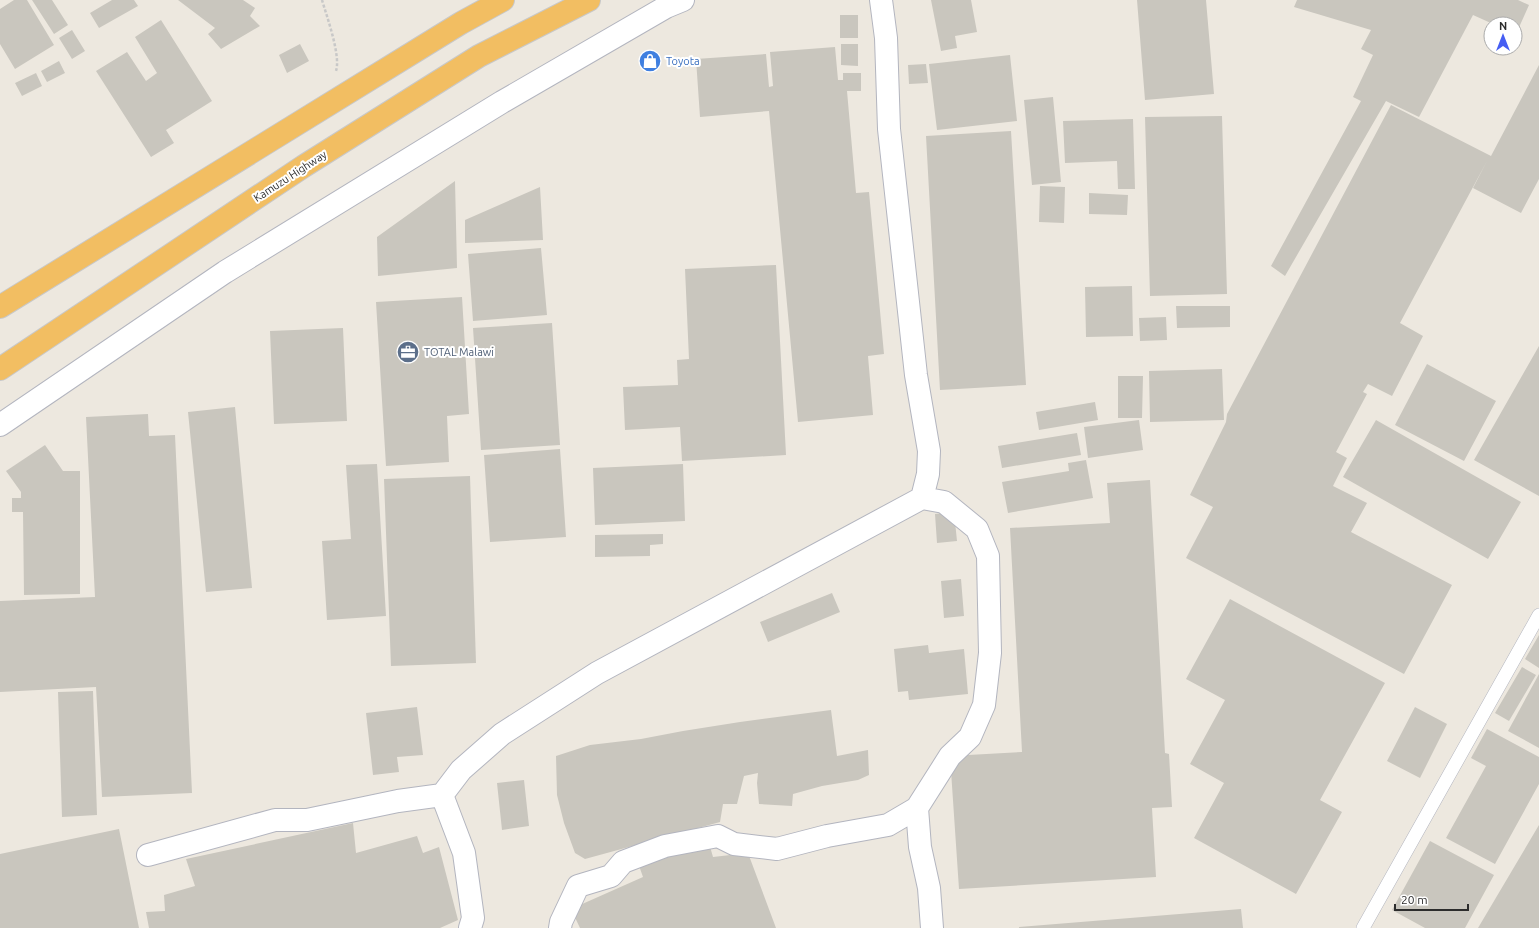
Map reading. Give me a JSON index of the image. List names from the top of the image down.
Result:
{
  "streets": {
    "highway": ["Kamuzu Highway"]
  },
  "places": {
    "shop": ["Toyota"],
    "office": ["TOTAL Malawi"]
  },
  "scale_bar": "20 m",
  "north": "top"
}
